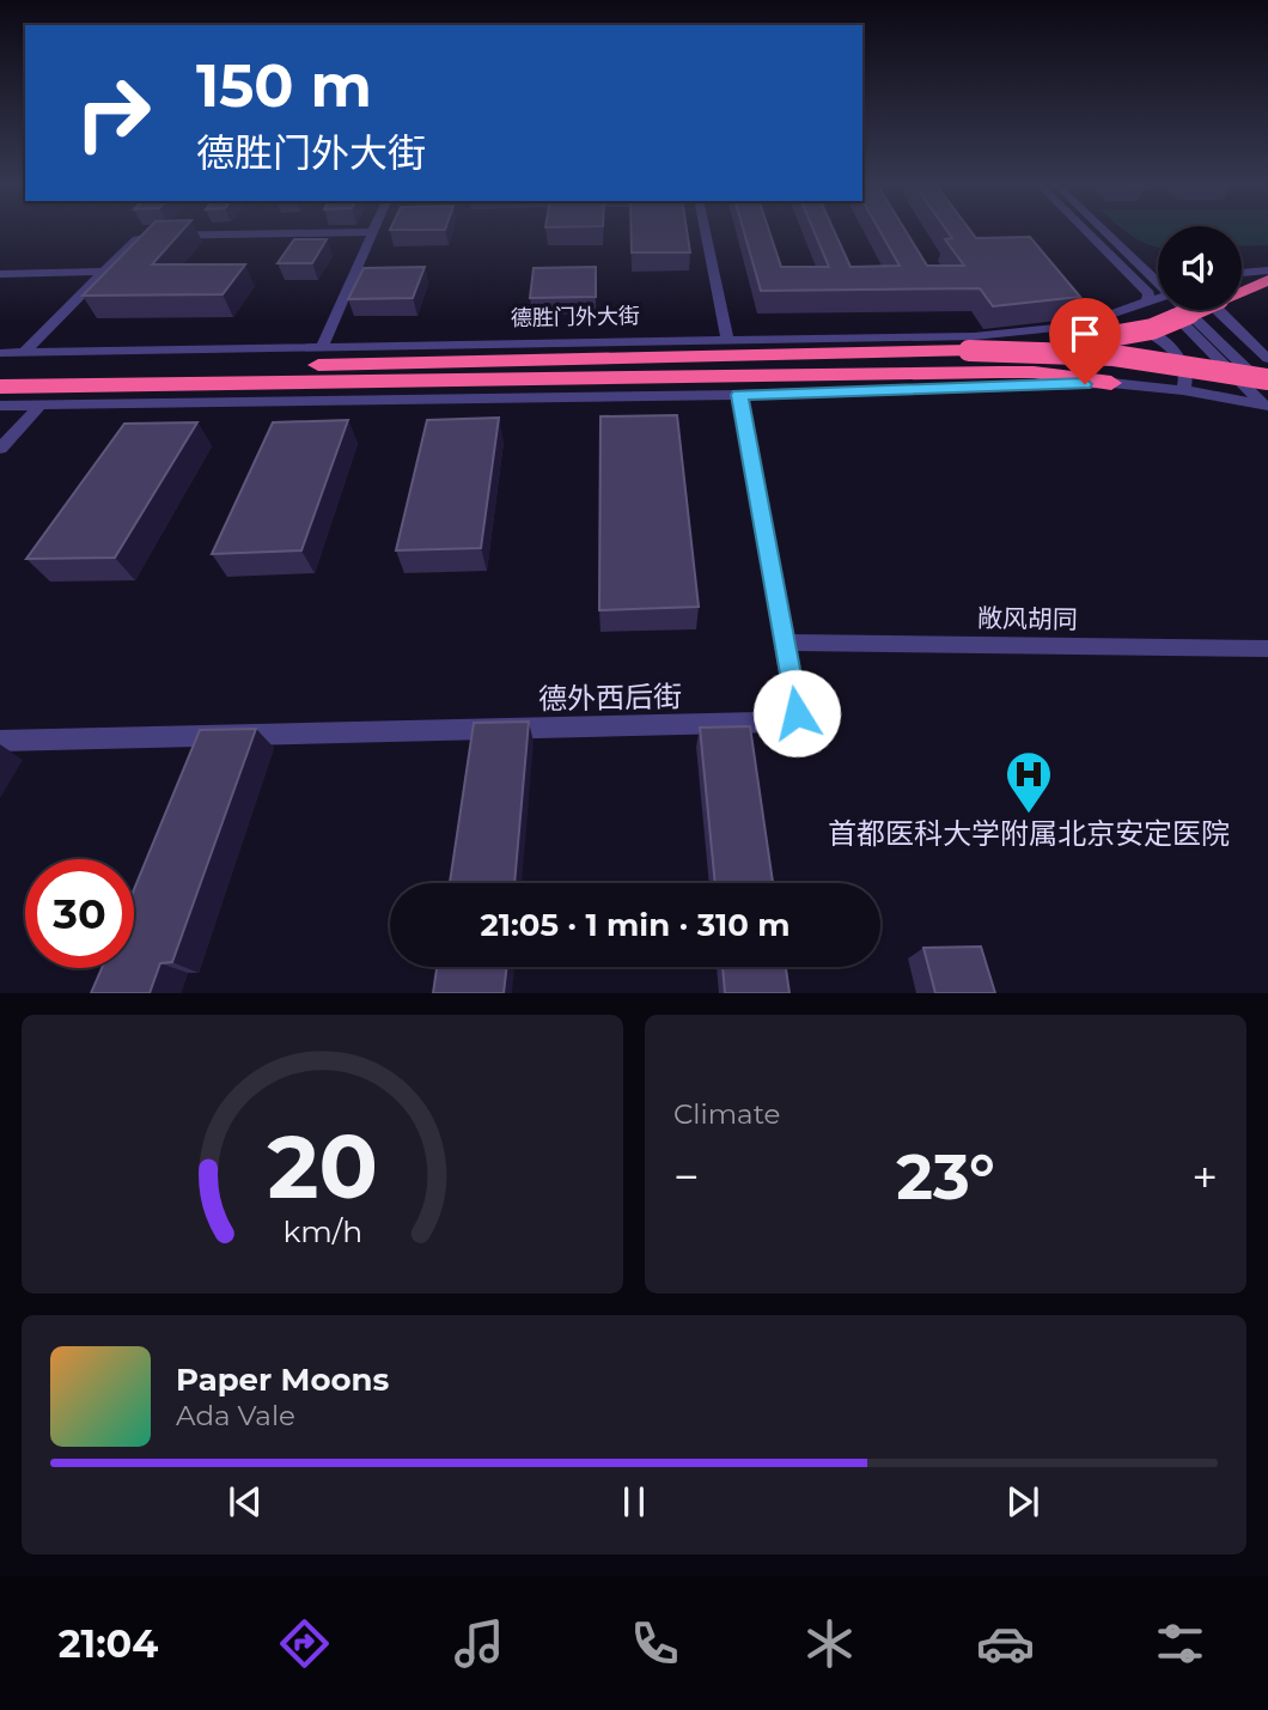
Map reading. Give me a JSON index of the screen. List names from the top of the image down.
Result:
{
  "streets": {
    "highway": ["德胜门外大街"],
    "street": ["敞风胡同", "德外西后街"]
  },
  "crossings": [
    ["敞风胡同", "德外西后街"]
  ],
  "places": {
    "hospital": ["首都医科大学附属北京安定医院"]
  },
  "page": {
    "turn": ["150 m", "德胜门外大街"],
    "limit": "30",
    "trip": "21:05 · 1 min · 310 m",
    "tile": "Climate",
    "heat": ["−", "23°", "+"],
    "song": ["Paper Moons", "Ada Vale"],
    "tabs": "21:04",
    "gauge": ["20", "km/h"]
  }
}
